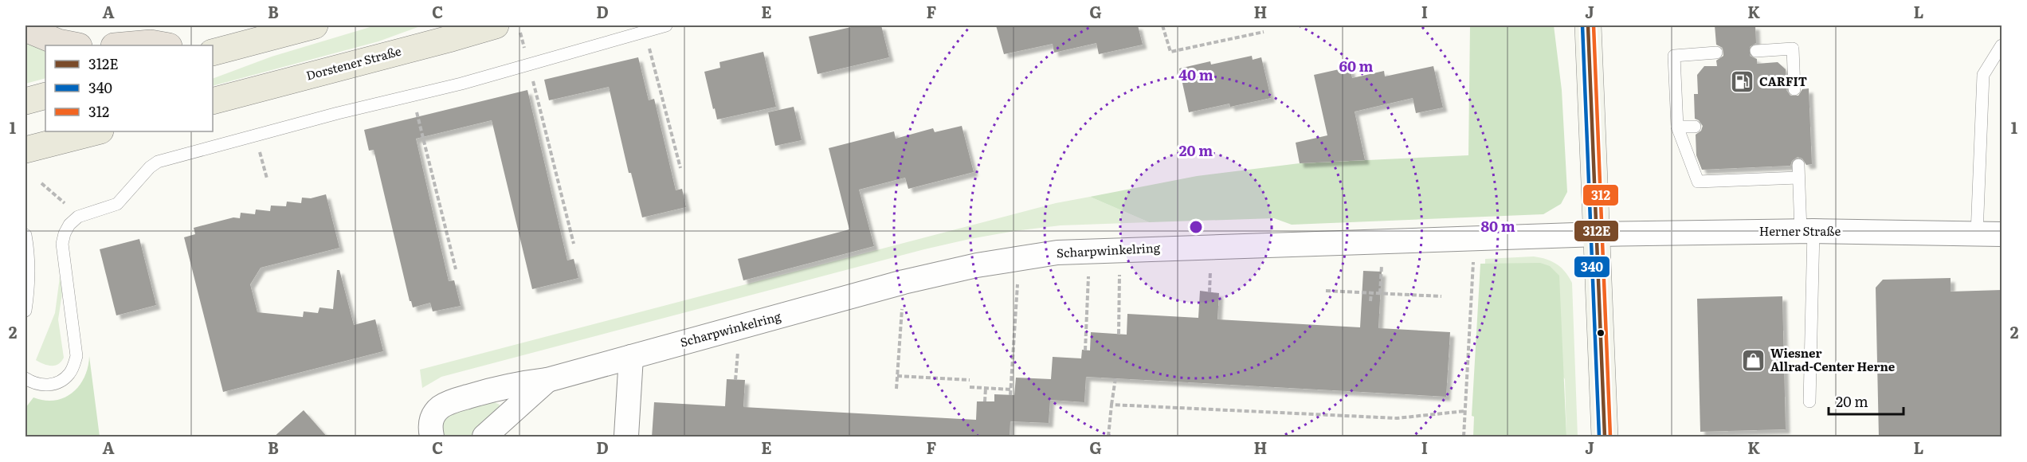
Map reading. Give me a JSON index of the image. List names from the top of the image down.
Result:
{
  "streets": {
    "main road": ["Dorstener Straße"],
    "street": ["Herner Straße", "Scharpwinkelring"]
  },
  "crossings": [
    ["Herner Straße", "Scharpwinkelring"]
  ],
  "places": {
    "fuel station": ["CARFIT"],
    "shop": ["Wiesner Allrad-Center Herne"]
  },
  "lines": ["transit line 312E", "transit line 340", "transit line 312"],
  "legend": ["312E", "340", "312"],
  "scale_bar": "20 m",
  "grid": {
    "columns": [
      "A",
      "B",
      "C",
      "D",
      "E",
      "F",
      "G",
      "H",
      "I",
      "J",
      "K",
      "L"
    ],
    "rows": ["1", "2"]
  },
  "rings": [
    "60 m",
    "40 m",
    "20 m",
    "80 m"
  ]
}
